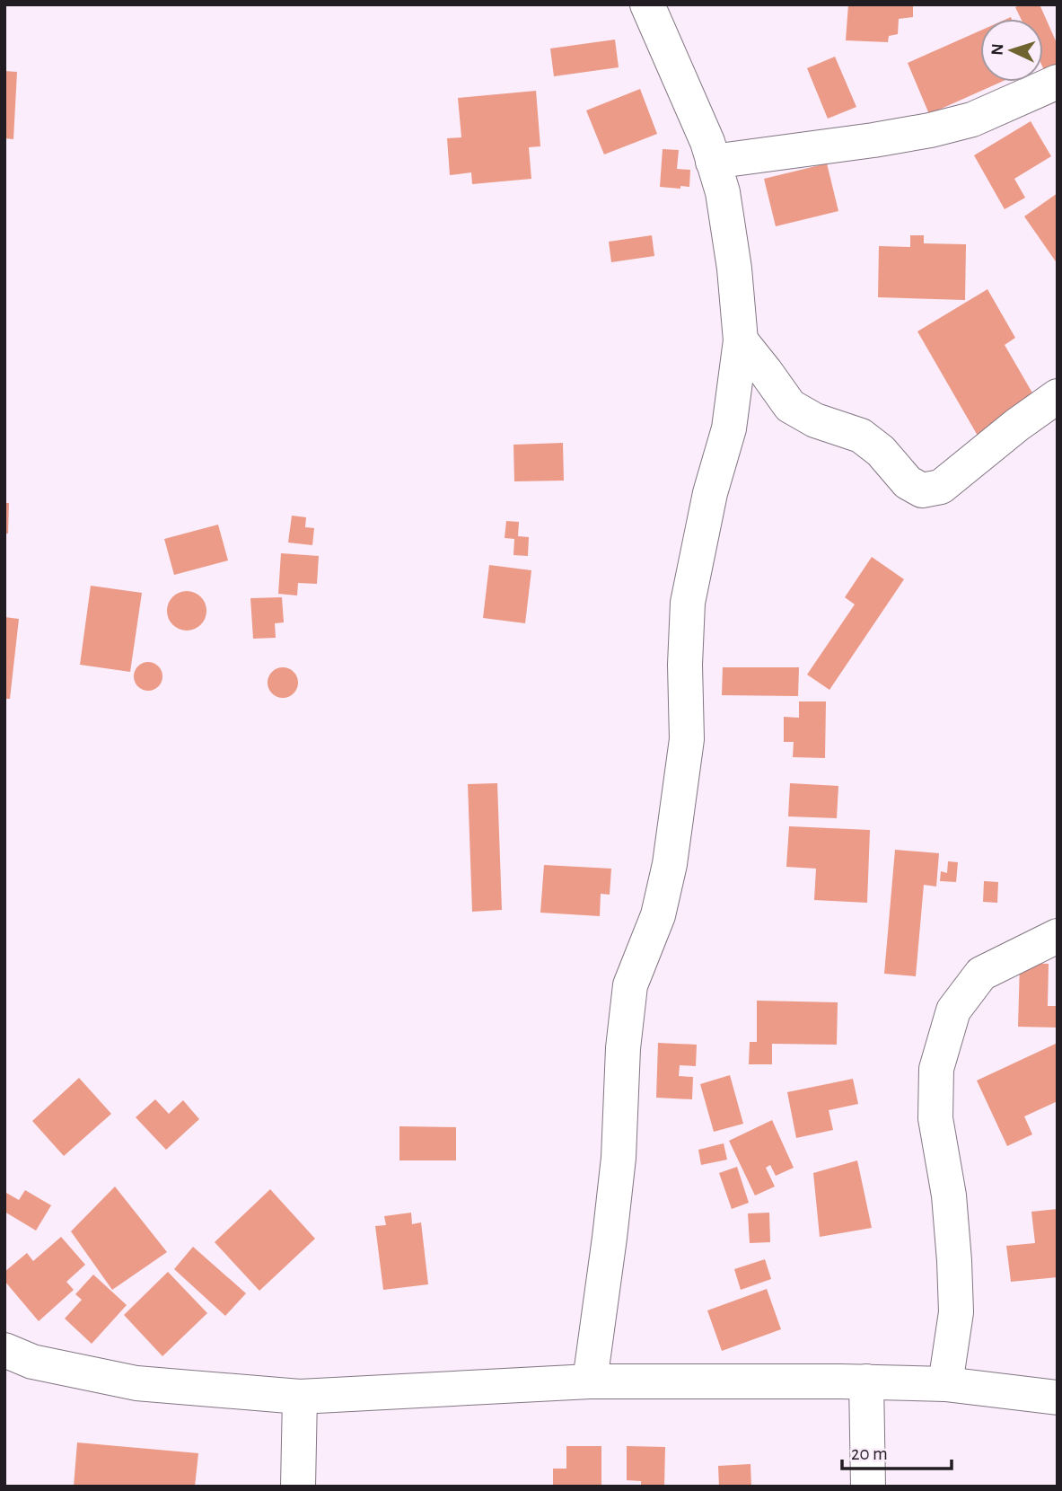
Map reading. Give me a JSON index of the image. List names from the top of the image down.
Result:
{
  "scale_bar": "20 m",
  "north": "left"
}
